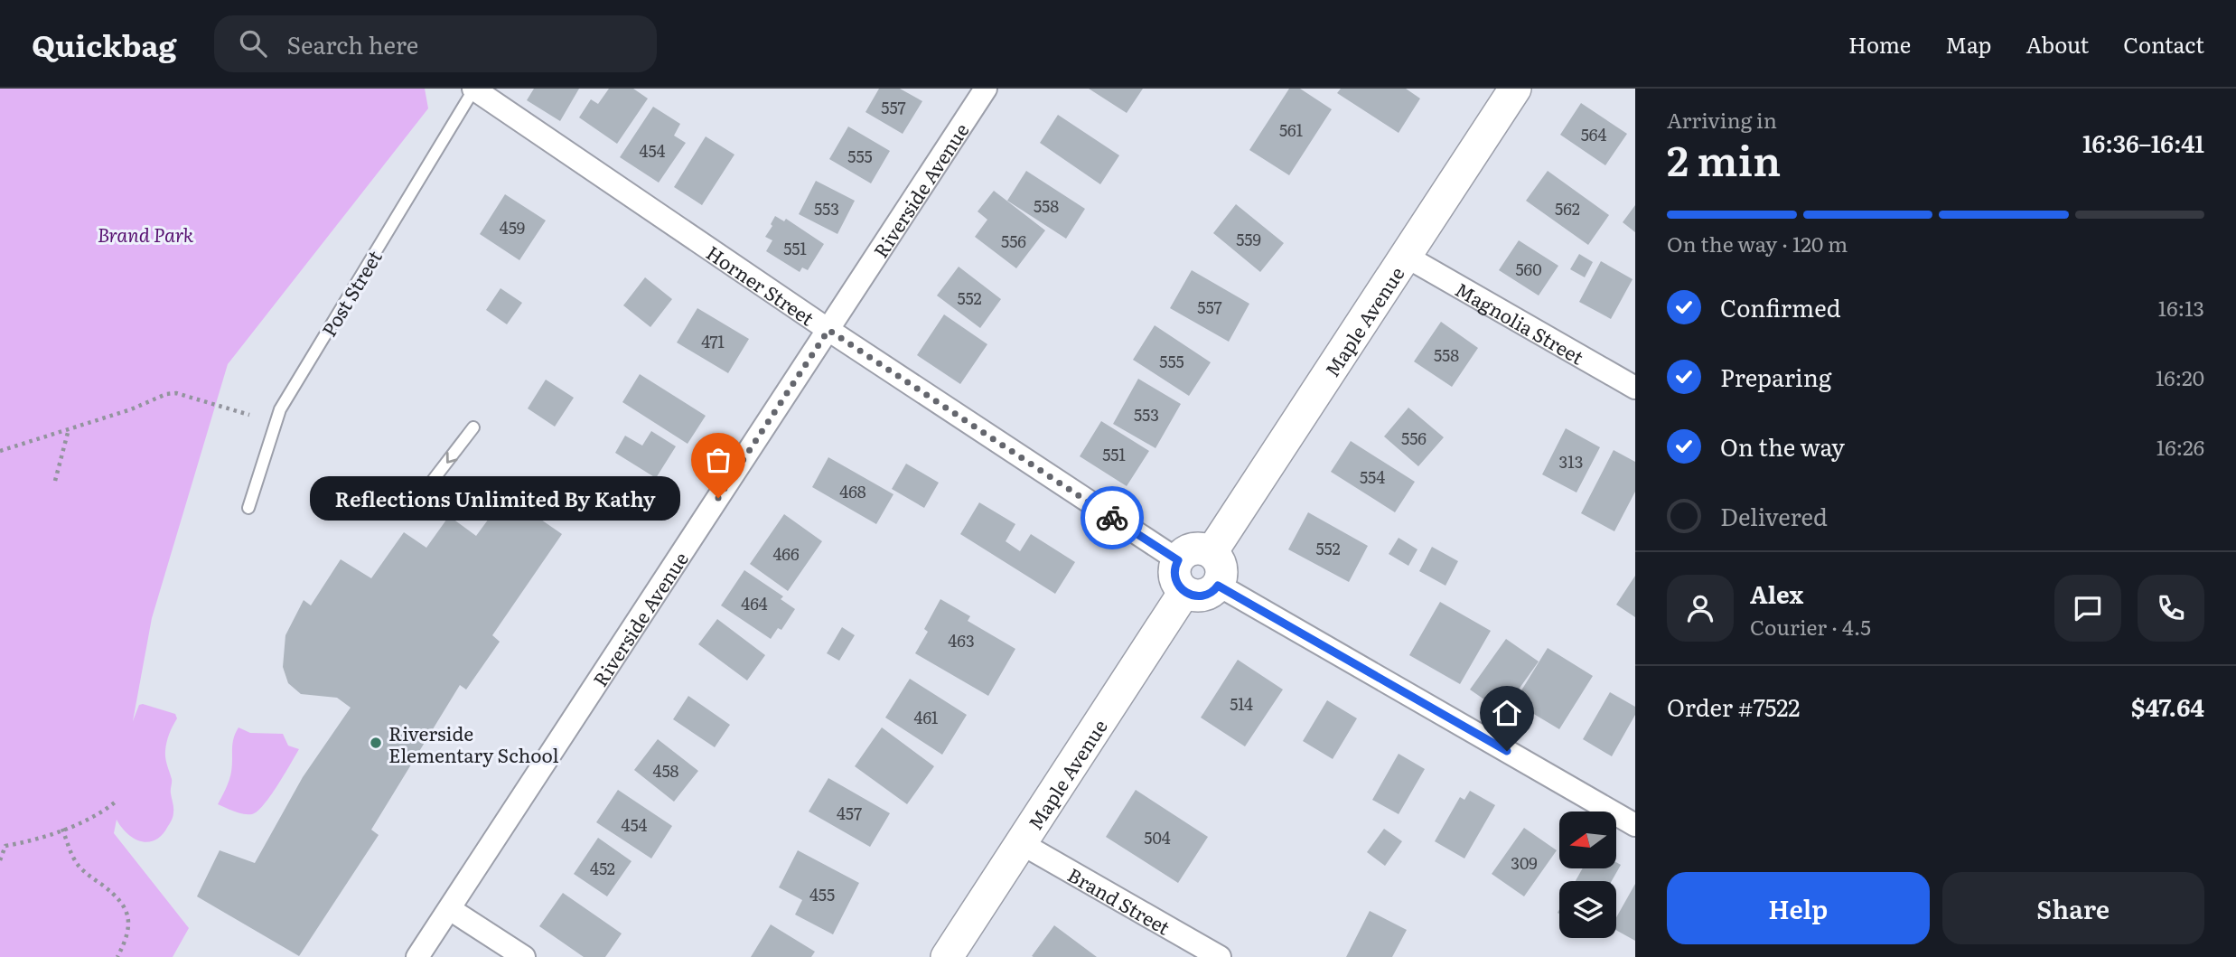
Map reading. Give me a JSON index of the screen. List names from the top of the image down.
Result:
{
  "streets": {
    "main road": ["Maple Avenue"],
    "street": [
      "Riverside Avenue",
      "Horner Street",
      "Magnolia Street",
      "Brand Street"
    ],
    "lane": ["Post Street"]
  },
  "crossings": [
    ["Riverside Avenue", "Horner Street"],
    ["Horner Street", "Post Street"],
    ["Horner Street", "Maple Avenue"],
    ["Maple Avenue", "Magnolia Street"],
    ["Maple Avenue", "Brand Street"]
  ],
  "parks": ["Brand Park"],
  "places": ["Reflections Unlimited By Kathy", "Riverside Elementary School"],
  "house_numbers": [
    "557",
    "561",
    "564",
    "454",
    "555",
    "558",
    "553",
    "562",
    "459",
    "559",
    "556",
    "551",
    "560",
    "552",
    "557",
    "471",
    "558",
    "555",
    "553",
    "556",
    "551",
    "313",
    "554",
    "468",
    "552",
    "466",
    "464",
    "463",
    "514",
    "461",
    "458",
    "457",
    "454",
    "504",
    "309",
    "452",
    "455"
  ],
  "north": "left",
  "page": {
    "header": "Quickbag",
    "search": "Search here",
    "nav": [
      "Home",
      "Map",
      "About",
      "Contact"
    ],
    "heading": ["2 min", "Arriving in", "16:36–16:41"],
    "panel": [
      "Alex",
      "Courier · 4.5",
      "Order #7522",
      "$47.64"
    ],
    "bar": "On the way · 120 m",
    "list": [
      ["Confirmed", "16:13"],
      ["Preparing", "16:20"],
      ["On the way", "16:26"],
      "Delivered"
    ],
    "bubble": "Reflections Unlimited By Kathy",
    "buttons": ["Help", "Share"]
  }
}
